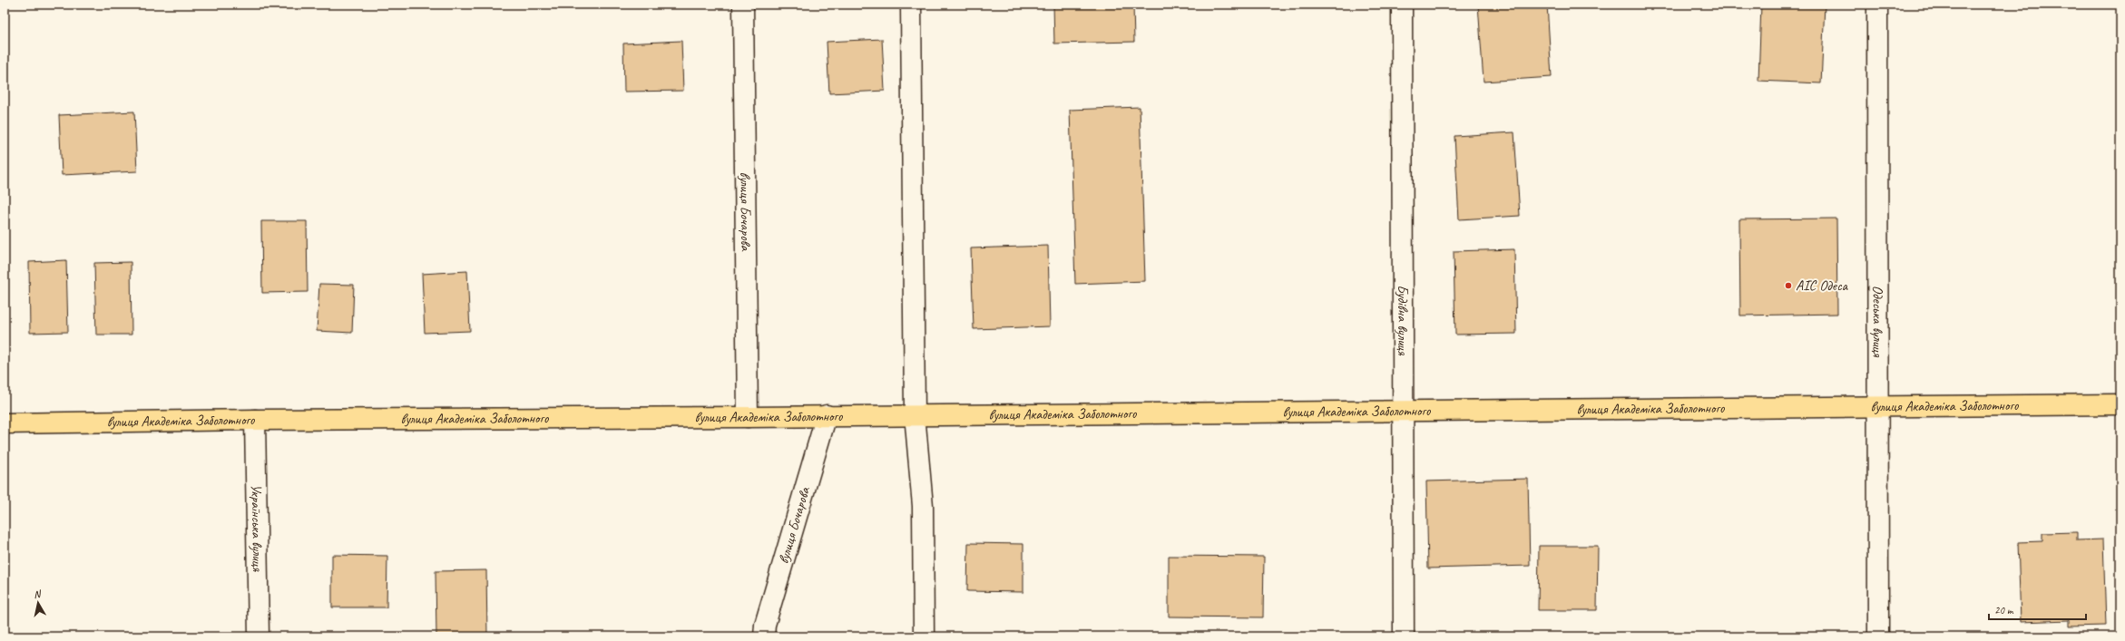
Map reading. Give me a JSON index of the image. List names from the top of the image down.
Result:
{
  "streets": {
    "main road": ["вулиця Академіка Заболотного"],
    "street": [
      "вулиця Бочарова",
      "Будівна вулиця",
      "Одеська вулиця",
      "Українська вулиця"
    ]
  },
  "crossings": [
    ["вулиця Бочарова", "вулиця Академіка Заболотного"],
    ["Будівна вулиця", "вулиця Академіка Заболотного"],
    ["Одеська вулиця", "вулиця Академіка Заболотного"],
    ["вулиця Академіка Заболотного", "Українська вулиця"]
  ],
  "places": ["АІС Одеса"],
  "scale_bar": "20 m",
  "north": "top"
}
